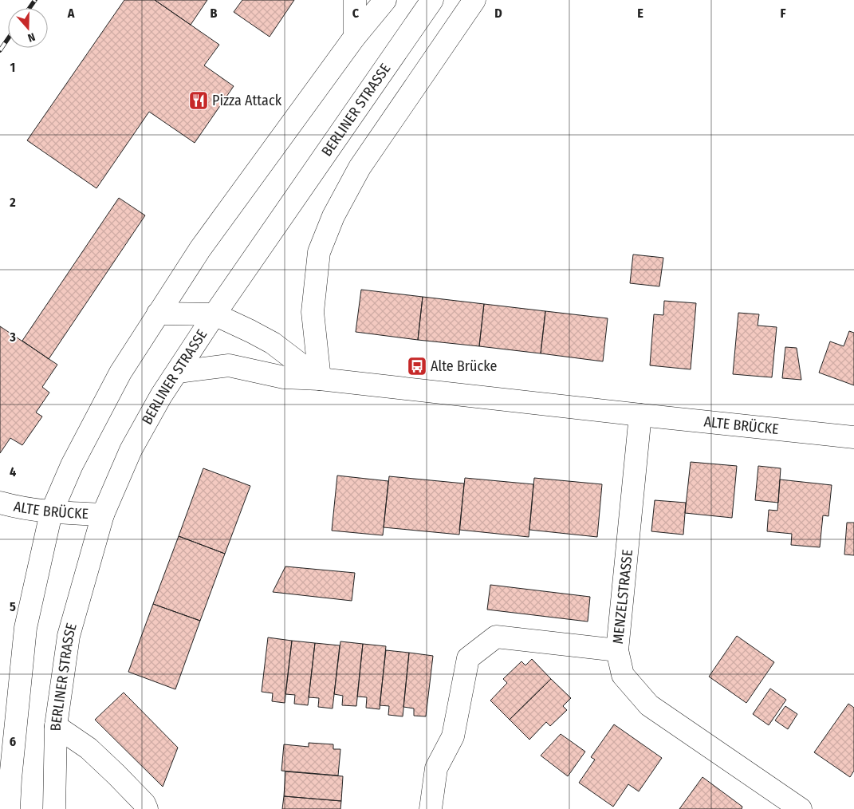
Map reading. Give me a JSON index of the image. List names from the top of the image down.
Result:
{
  "streets": {
    "street": ["BERLINER STRASSE", "ALTE BRÜCKE", "MENZELSTRASSE"]
  },
  "crossings": [
    ["BERLINER STRASSE", "ALTE BRÜCKE"],
    ["ALTE BRÜCKE", "MENZELSTRASSE"]
  ],
  "places": {
    "restaurant": ["Pizza Attack"],
    "bus stop": ["Alte Brücke"]
  },
  "north": "bottom",
  "grid": {
    "columns": [
      "A",
      "B",
      "C",
      "D",
      "E",
      "F"
    ],
    "rows": [
      "1",
      "2",
      "3",
      "4",
      "5",
      "6"
    ]
  }
}
